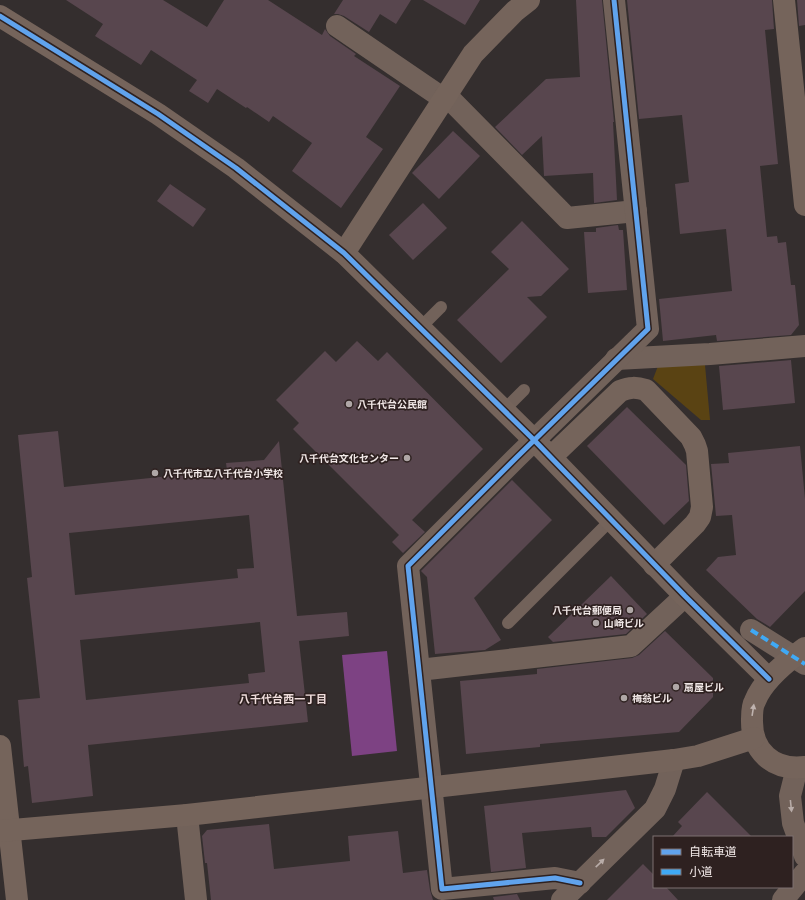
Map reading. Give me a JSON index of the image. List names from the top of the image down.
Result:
{
  "districts": ["八千代台西一丁目"],
  "places": [
    "八千代台公民館",
    "八千代台文化センター",
    "八千代市立八千代台小学校",
    "八千代台郵便局",
    "山崎ビル",
    "扇屋ビル",
    "梅翁ビル"
  ],
  "legend": ["自転車道", "小道"]
}
